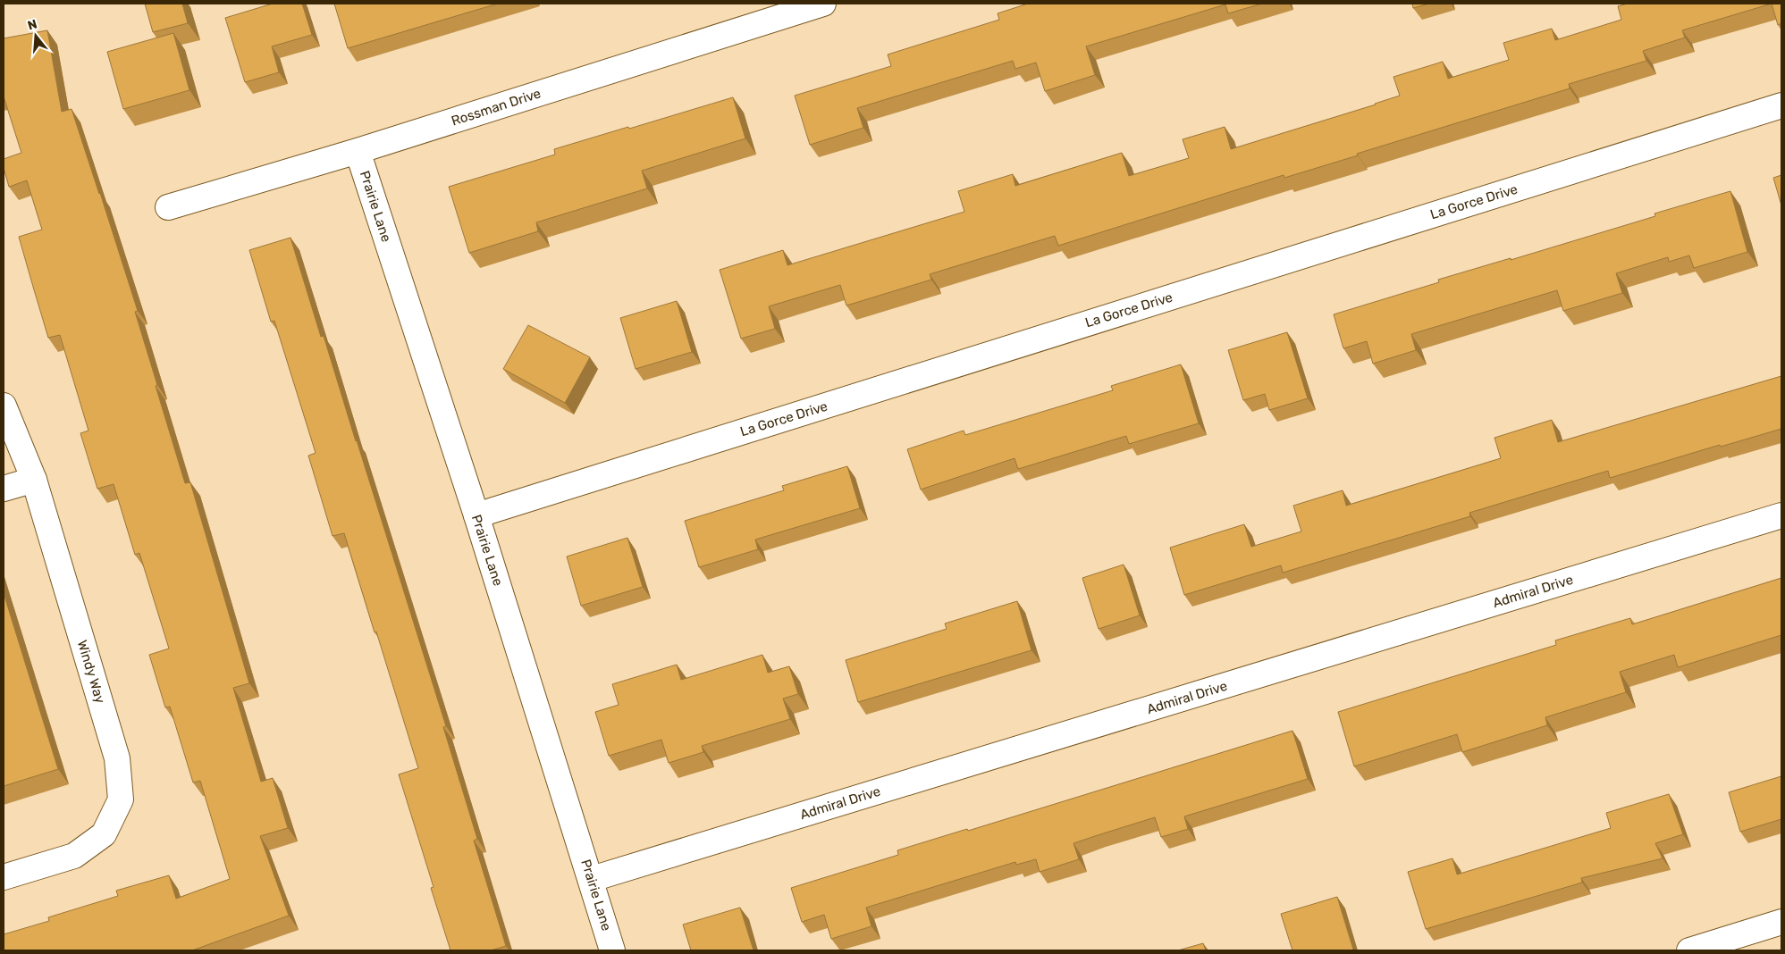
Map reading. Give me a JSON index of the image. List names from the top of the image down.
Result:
{
  "streets": {
    "street": [
      "Rossman Drive",
      "La Gorce Drive",
      "Prairie Lane",
      "Admiral Drive",
      "Windy Way"
    ]
  },
  "crossings": [
    ["Rossman Drive", "Prairie Lane"],
    ["La Gorce Drive", "Prairie Lane"],
    ["Prairie Lane", "Admiral Drive"]
  ],
  "north": "top"
}
